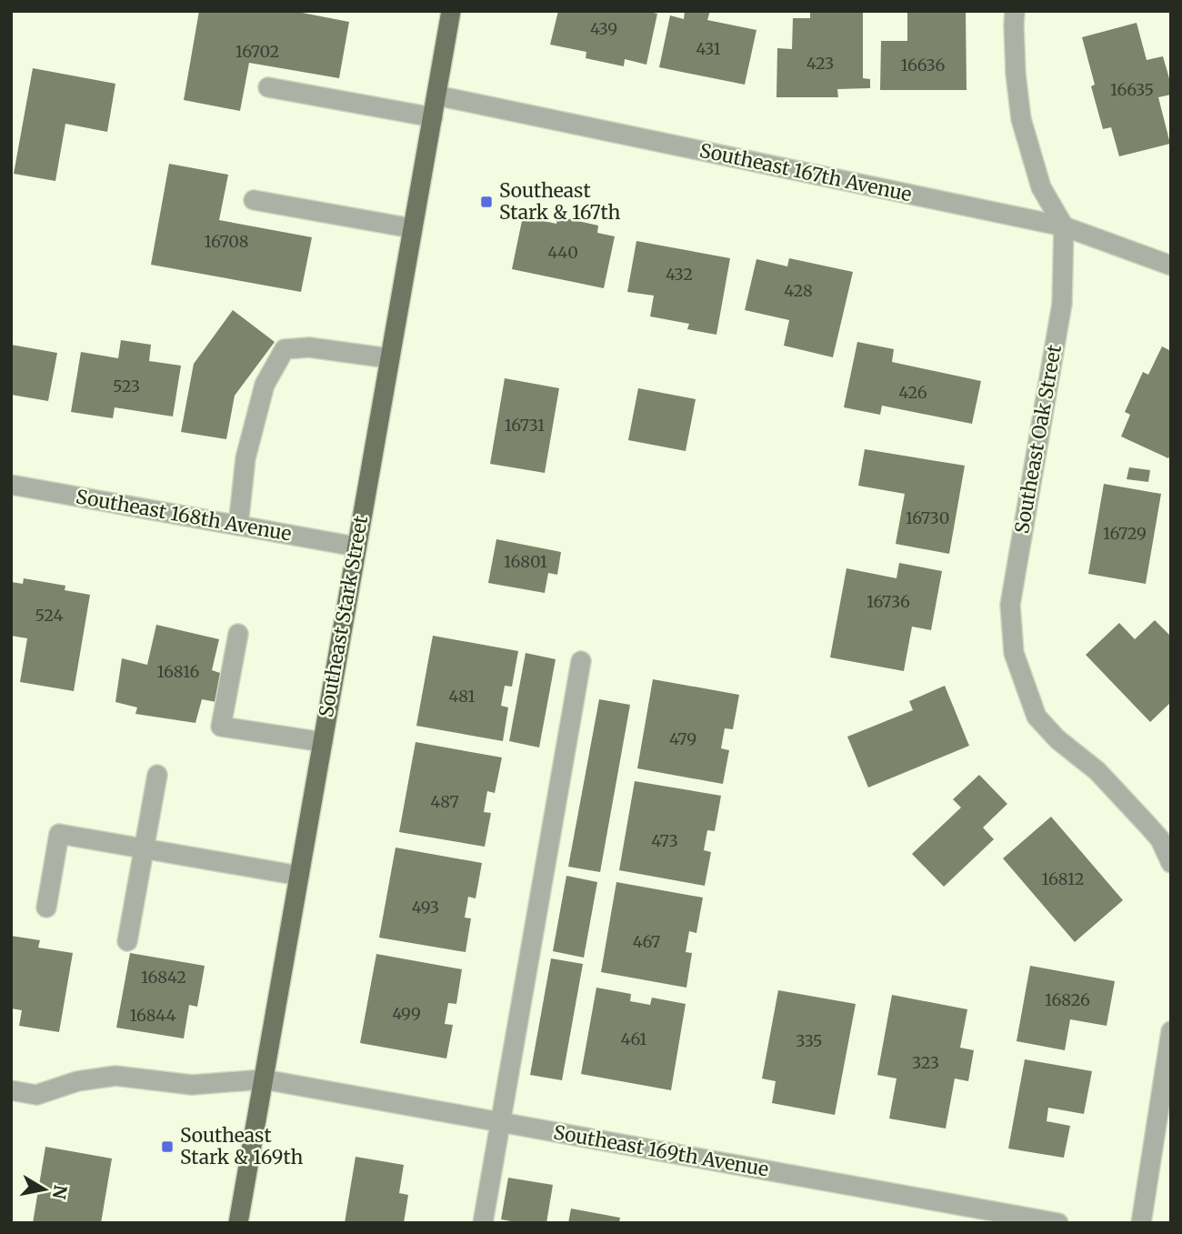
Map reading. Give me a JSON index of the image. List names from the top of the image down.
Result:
{
  "streets": {
    "main road": ["Southeast Stark Street"],
    "street": [
      "Southeast 167th Avenue",
      "Southeast Oak Street",
      "Southeast 168th Avenue",
      "Southeast 169th Avenue"
    ]
  },
  "crossings": [
    ["Southeast 167th Avenue", "Southeast Oak Street"],
    ["Southeast 167th Avenue", "Southeast Stark Street"],
    ["Southeast 168th Avenue", "Southeast Stark Street"],
    ["Southeast Stark Street", "Southeast 169th Avenue"]
  ],
  "places": {
    "transit": ["Southeast Stark & 167th", "Southeast Stark & 169th"]
  },
  "house_numbers": [
    "439",
    "431",
    "16702",
    "423",
    "16636",
    "16635",
    "16708",
    "440",
    "432",
    "428",
    "523",
    "426",
    "16731",
    "16730",
    "16729",
    "16801",
    "16736",
    "524",
    "16816",
    "481",
    "479",
    "487",
    "473",
    "16812",
    "493",
    "467",
    "16842",
    "16826",
    "499",
    "16844",
    "461",
    "335",
    "323"
  ],
  "north": "right"
}
